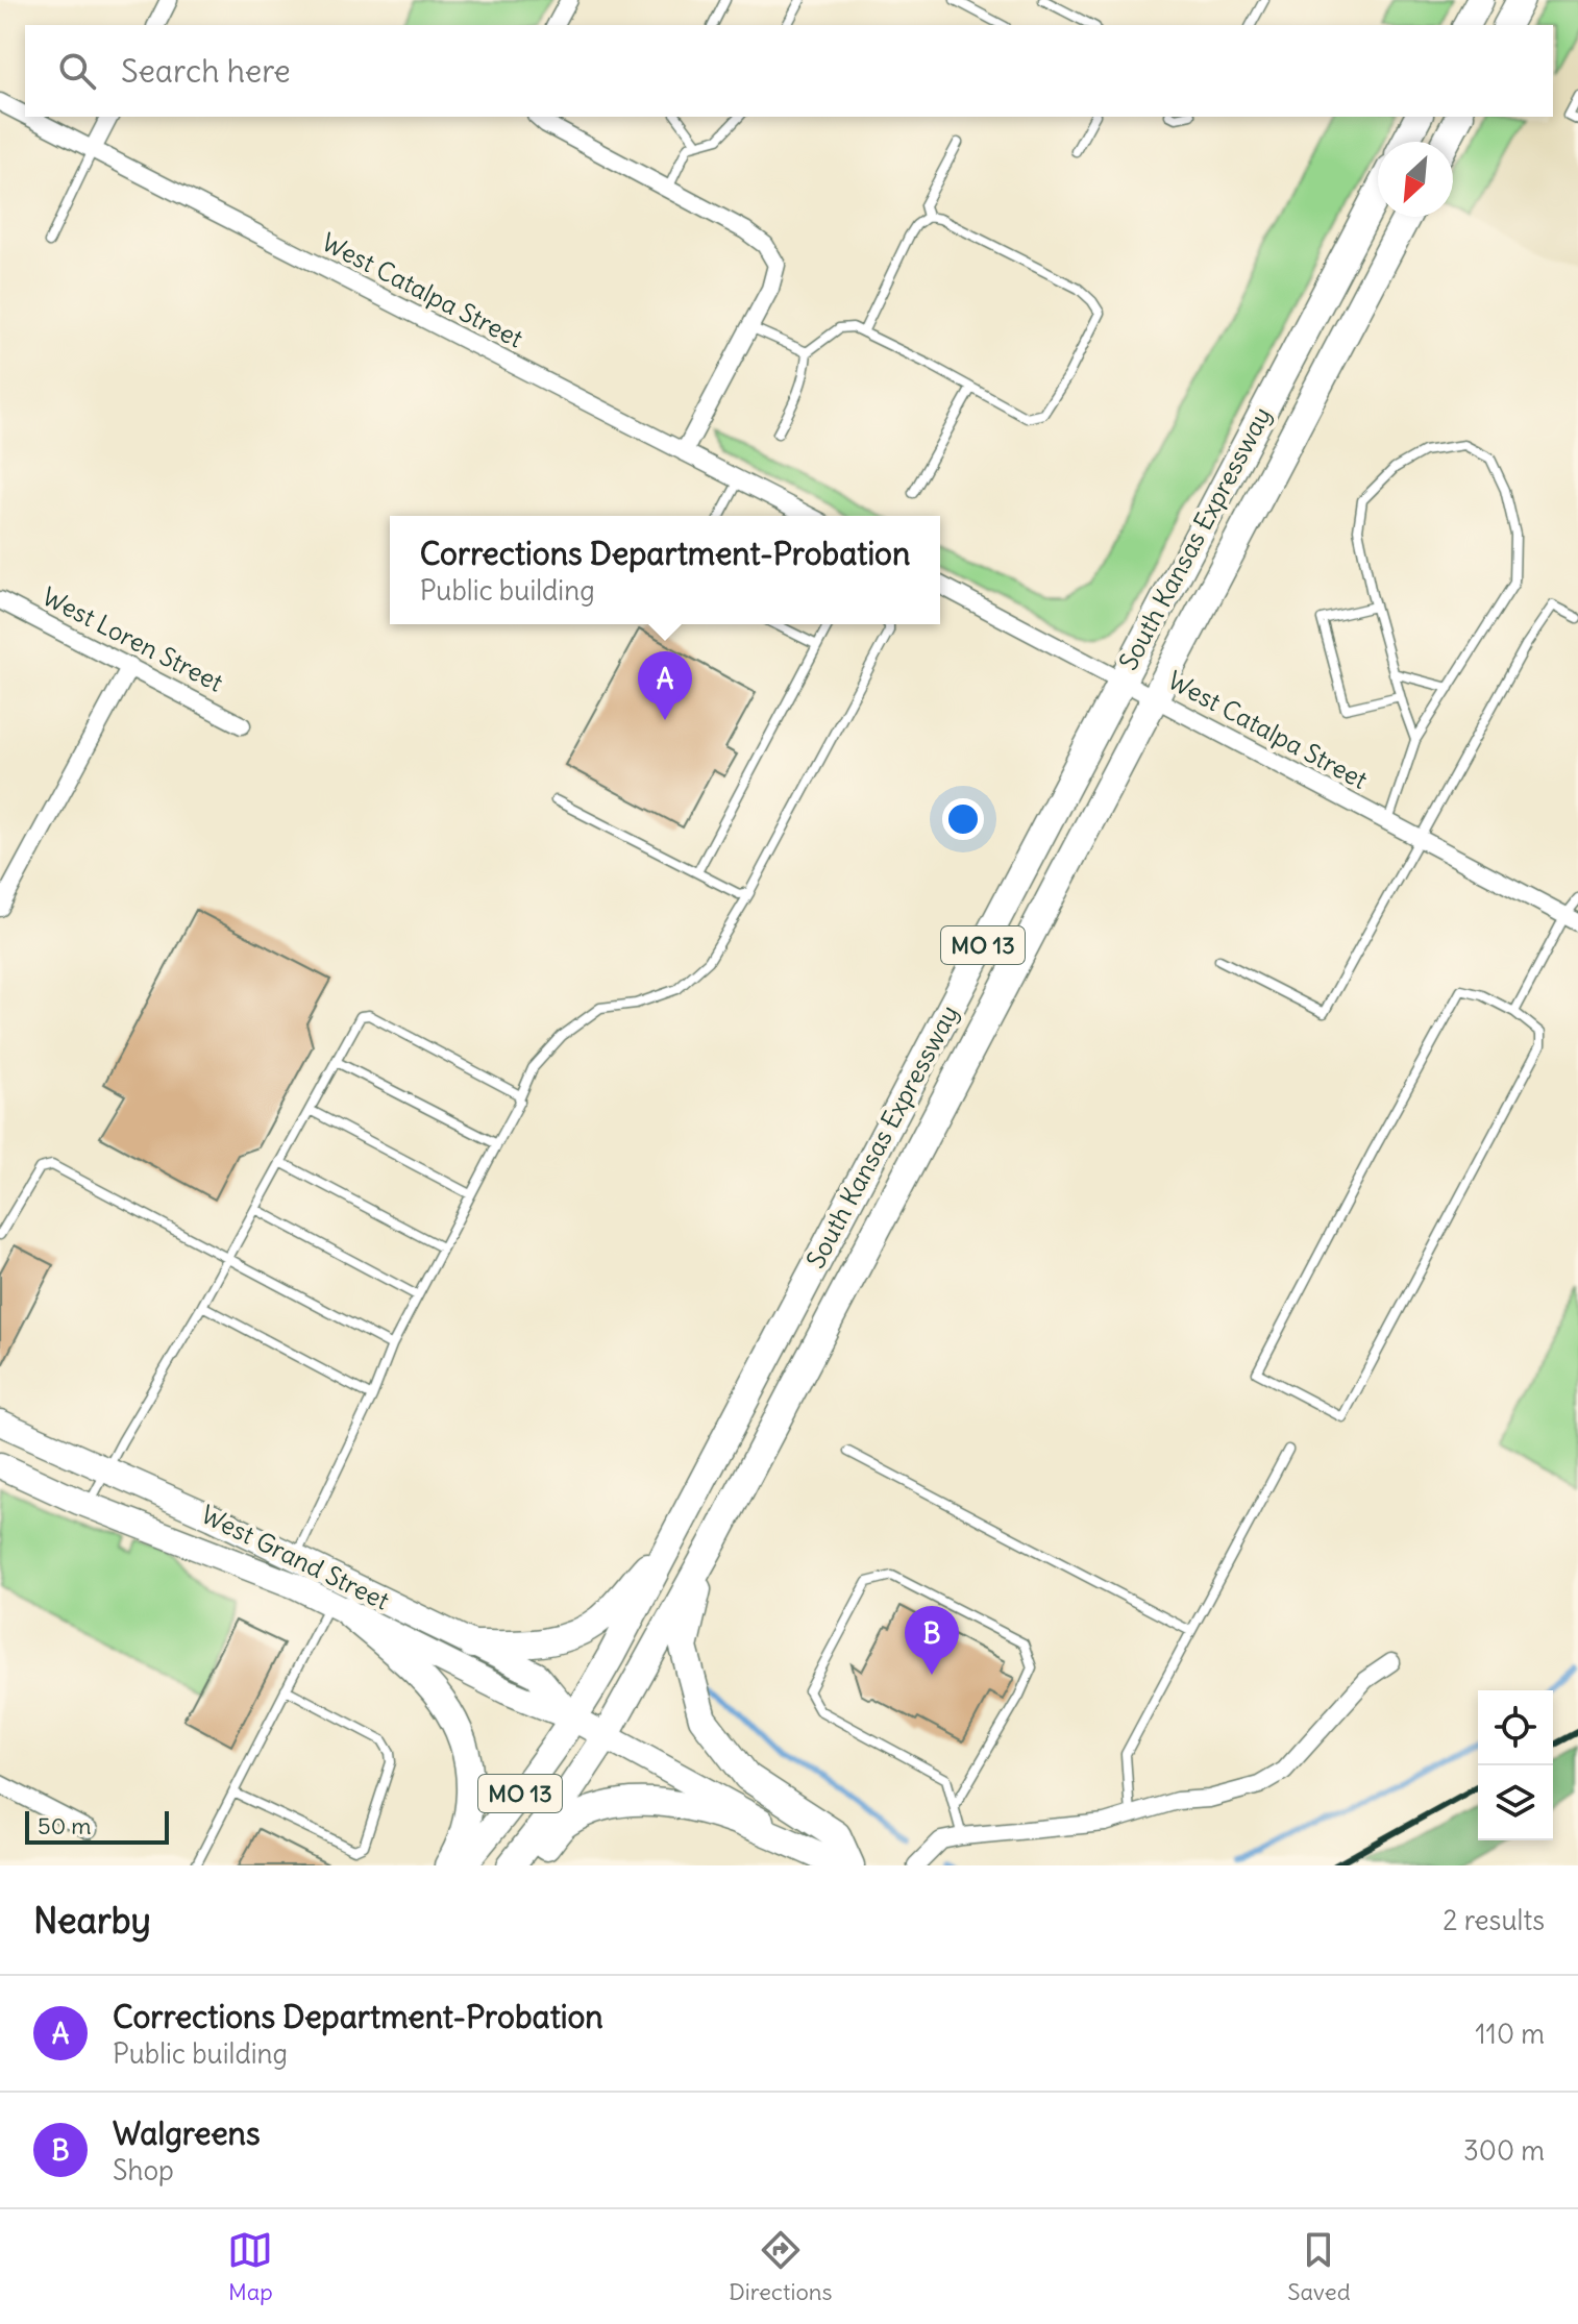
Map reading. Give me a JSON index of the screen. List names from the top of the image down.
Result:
{
  "streets": {
    "main road": ["South Kansas Expressway", "MO 13", "West Grand Street"],
    "street": ["West Catalpa Street", "West Loren Street"]
  },
  "crossings": [
    ["West Catalpa Street", "South Kansas Expressway"],
    ["South Kansas Expressway", "West Grand Street"]
  ],
  "scale_bar": "50 m",
  "north": "bottom left",
  "page": {
    "search": "Search here",
    "popup": ["Corrections Department-Probation", "Public building"],
    "pins": ["A", "B"],
    "scale": "50 m",
    "heading": ["Nearby", "2 results"],
    "list": [
      {
        "mark": "A",
        "name": "Corrections Department-Probation",
        "note": "Public building",
        "value": "110 m"
      },
      {
        "mark": "B",
        "name": "Walgreens",
        "note": "Shop",
        "value": "300 m"
      }
    ],
    "nav": ["Map", "Directions", "Saved"]
  }
}
